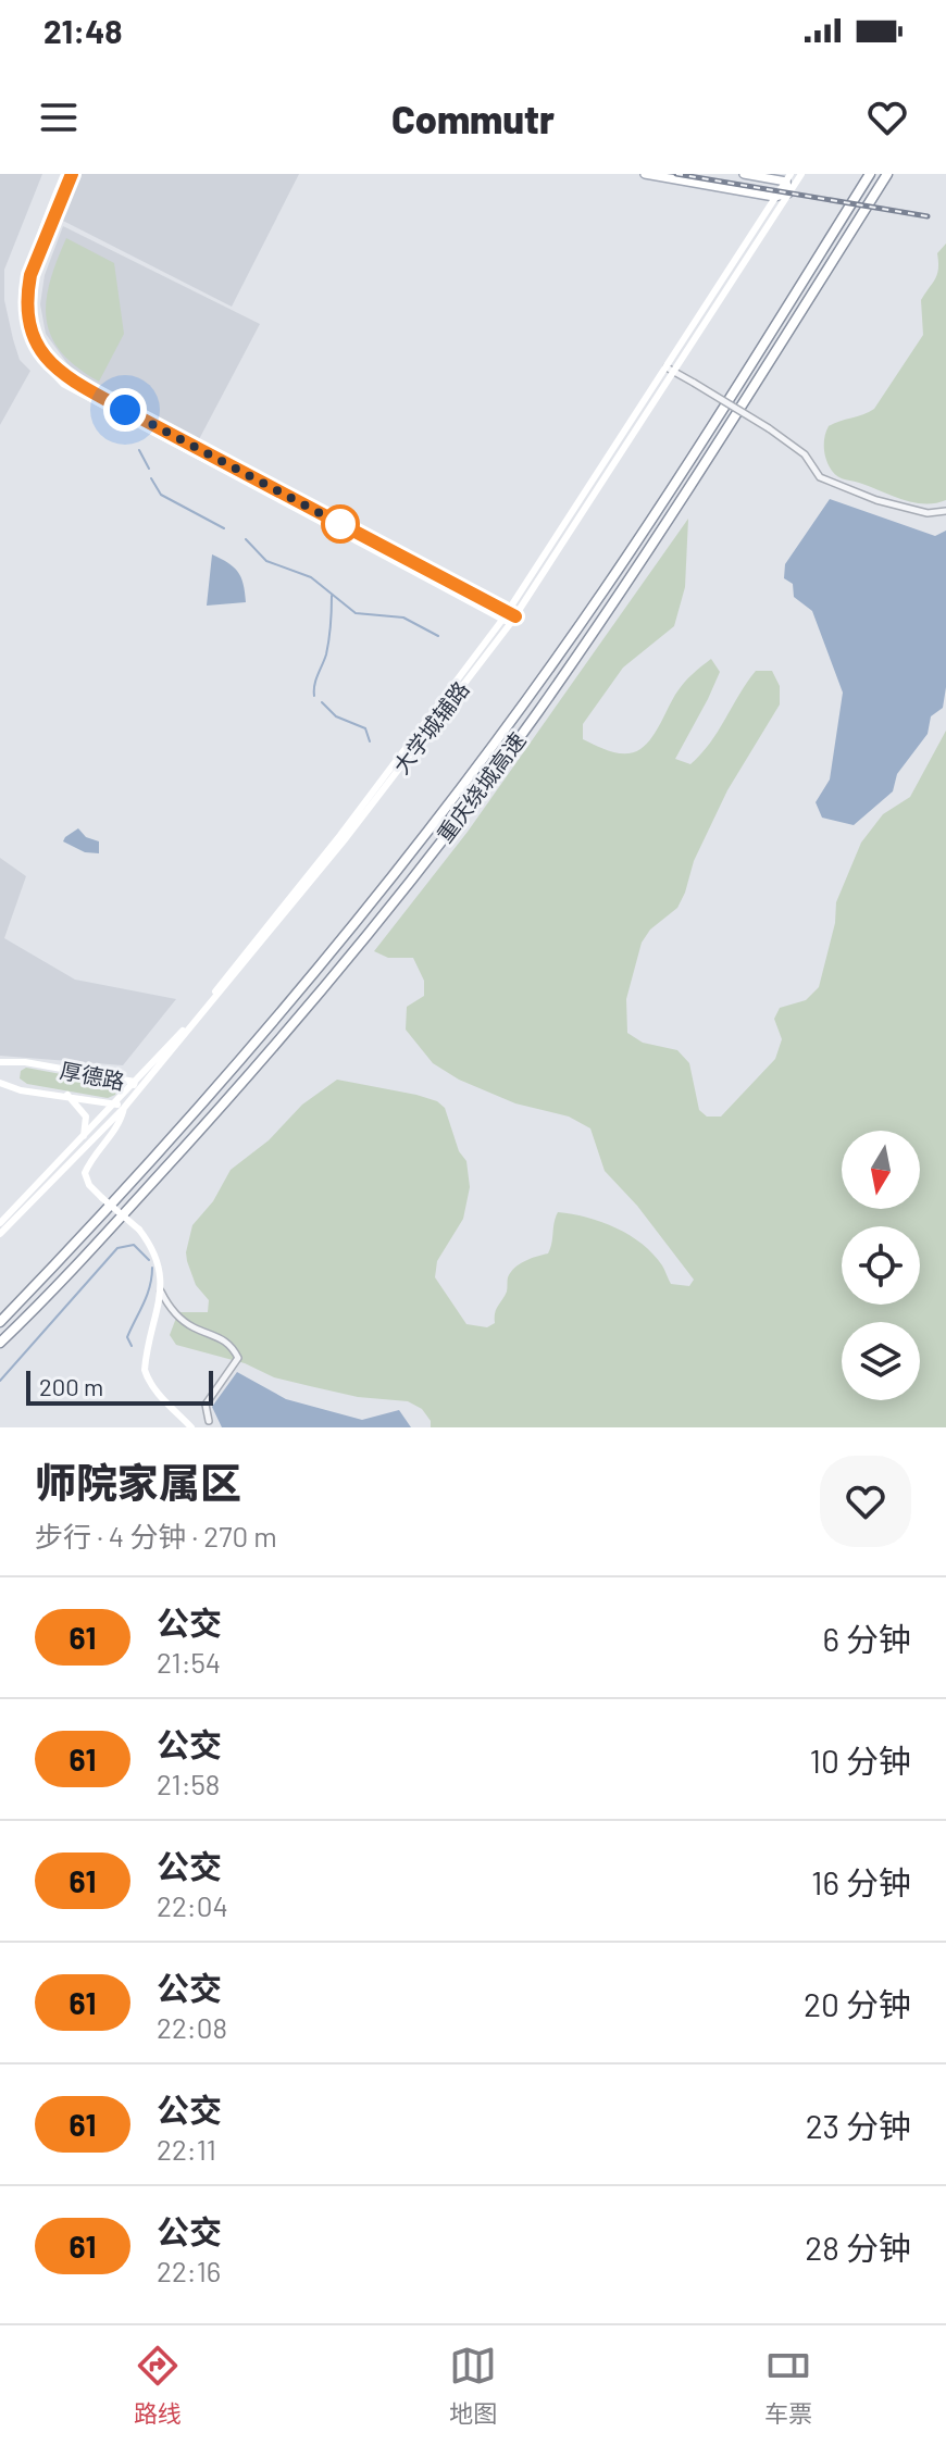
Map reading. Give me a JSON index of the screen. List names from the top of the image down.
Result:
{
  "streets": {
    "highway": ["重庆绕城高速"],
    "street": ["大学城辅路", "厚德路"]
  },
  "crossings": [
    ["大学城辅路", "厚德路"]
  ],
  "lines": ["bus line 61"],
  "scale_bar": "200 m",
  "north": "bottom",
  "page": {
    "status": "21:48",
    "header": "Commutr",
    "scale": "200 m",
    "heading": ["师院家属区", "步行 · 4 分钟 · 270 m"],
    "list": [
      {
        "mark": "61",
        "name": "公交",
        "note": "21:54",
        "value": "6 分钟"
      },
      {
        "mark": "61",
        "name": "公交",
        "note": "21:58",
        "value": "10 分钟"
      },
      {
        "mark": "61",
        "name": "公交",
        "note": "22:04",
        "value": "16 分钟"
      },
      {
        "mark": "61",
        "name": "公交",
        "note": "22:08",
        "value": "20 分钟"
      },
      {
        "mark": "61",
        "name": "公交",
        "note": "22:11",
        "value": "23 分钟"
      },
      {
        "mark": "61",
        "name": "公交",
        "note": "22:16",
        "value": "28 分钟"
      }
    ],
    "tabs": ["路线", "地图", "车票"]
  }
}
